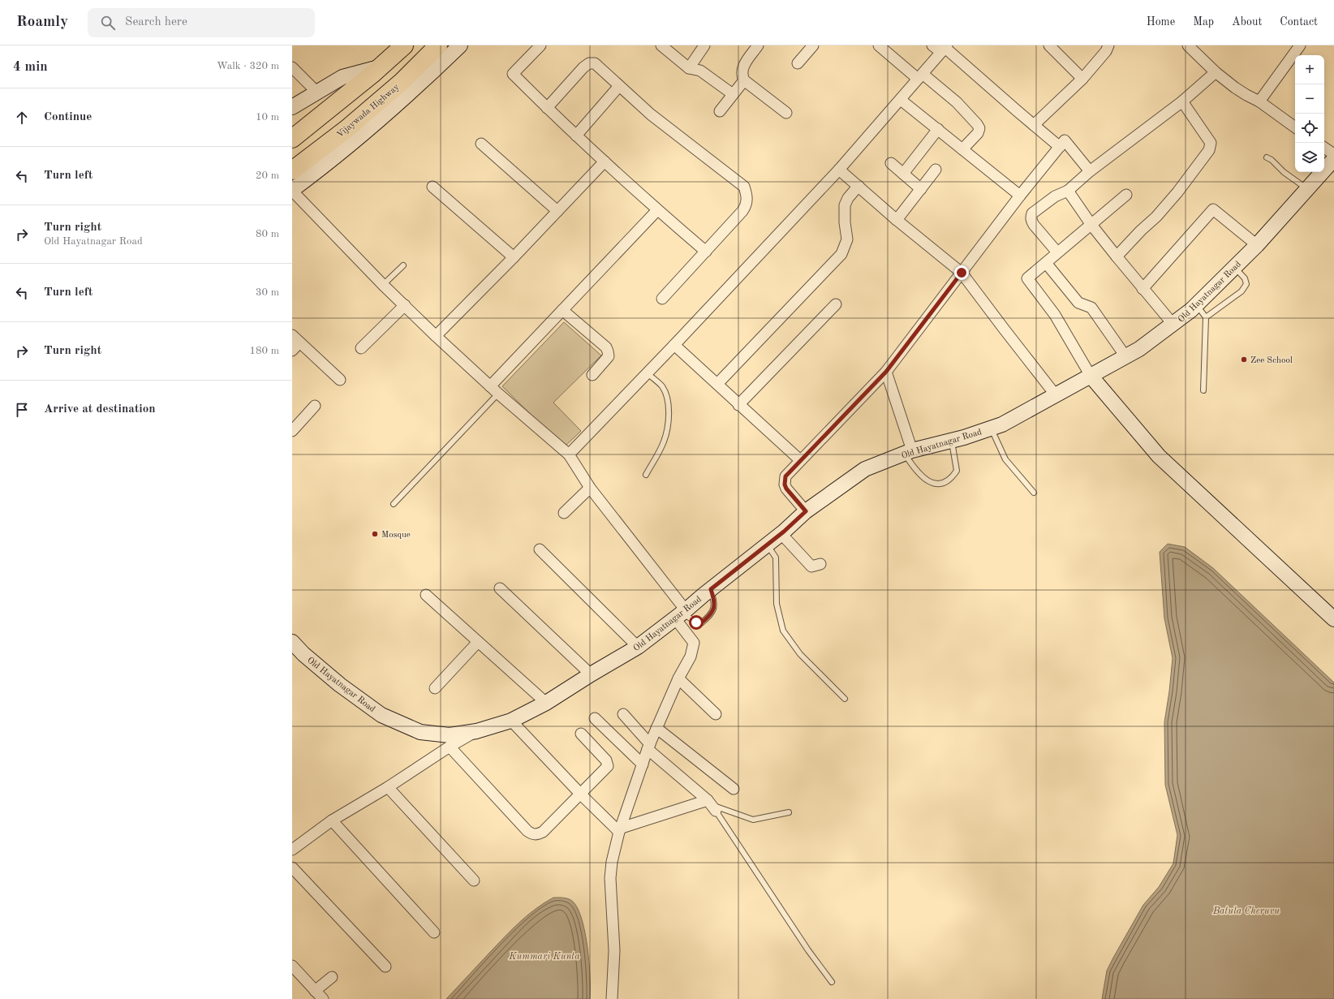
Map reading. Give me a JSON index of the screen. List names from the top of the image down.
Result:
{
  "streets": {
    "highway": ["Vijaywada Highway"],
    "street": ["Old Hayatnagar Road"]
  },
  "water": ["Batula Cheruvu", "Kummari Kunta"],
  "places": ["Zee School", "Mosque"],
  "page": {
    "header": "Roamly",
    "search": "Search here",
    "nav": [
      "Home",
      "Map",
      "About",
      "Contact"
    ],
    "heading": ["4 min", "Walk · 320 m"],
    "map_buttons": ["+", "−"],
    "list": [
      ["Continue", "10 m"],
      ["Turn left", "20 m"],
      ["Turn right", "Old Hayatnagar Road", "80 m"],
      ["Turn left", "30 m"],
      ["Turn right", "180 m"],
      "Arrive at destination"
    ]
  }
}
